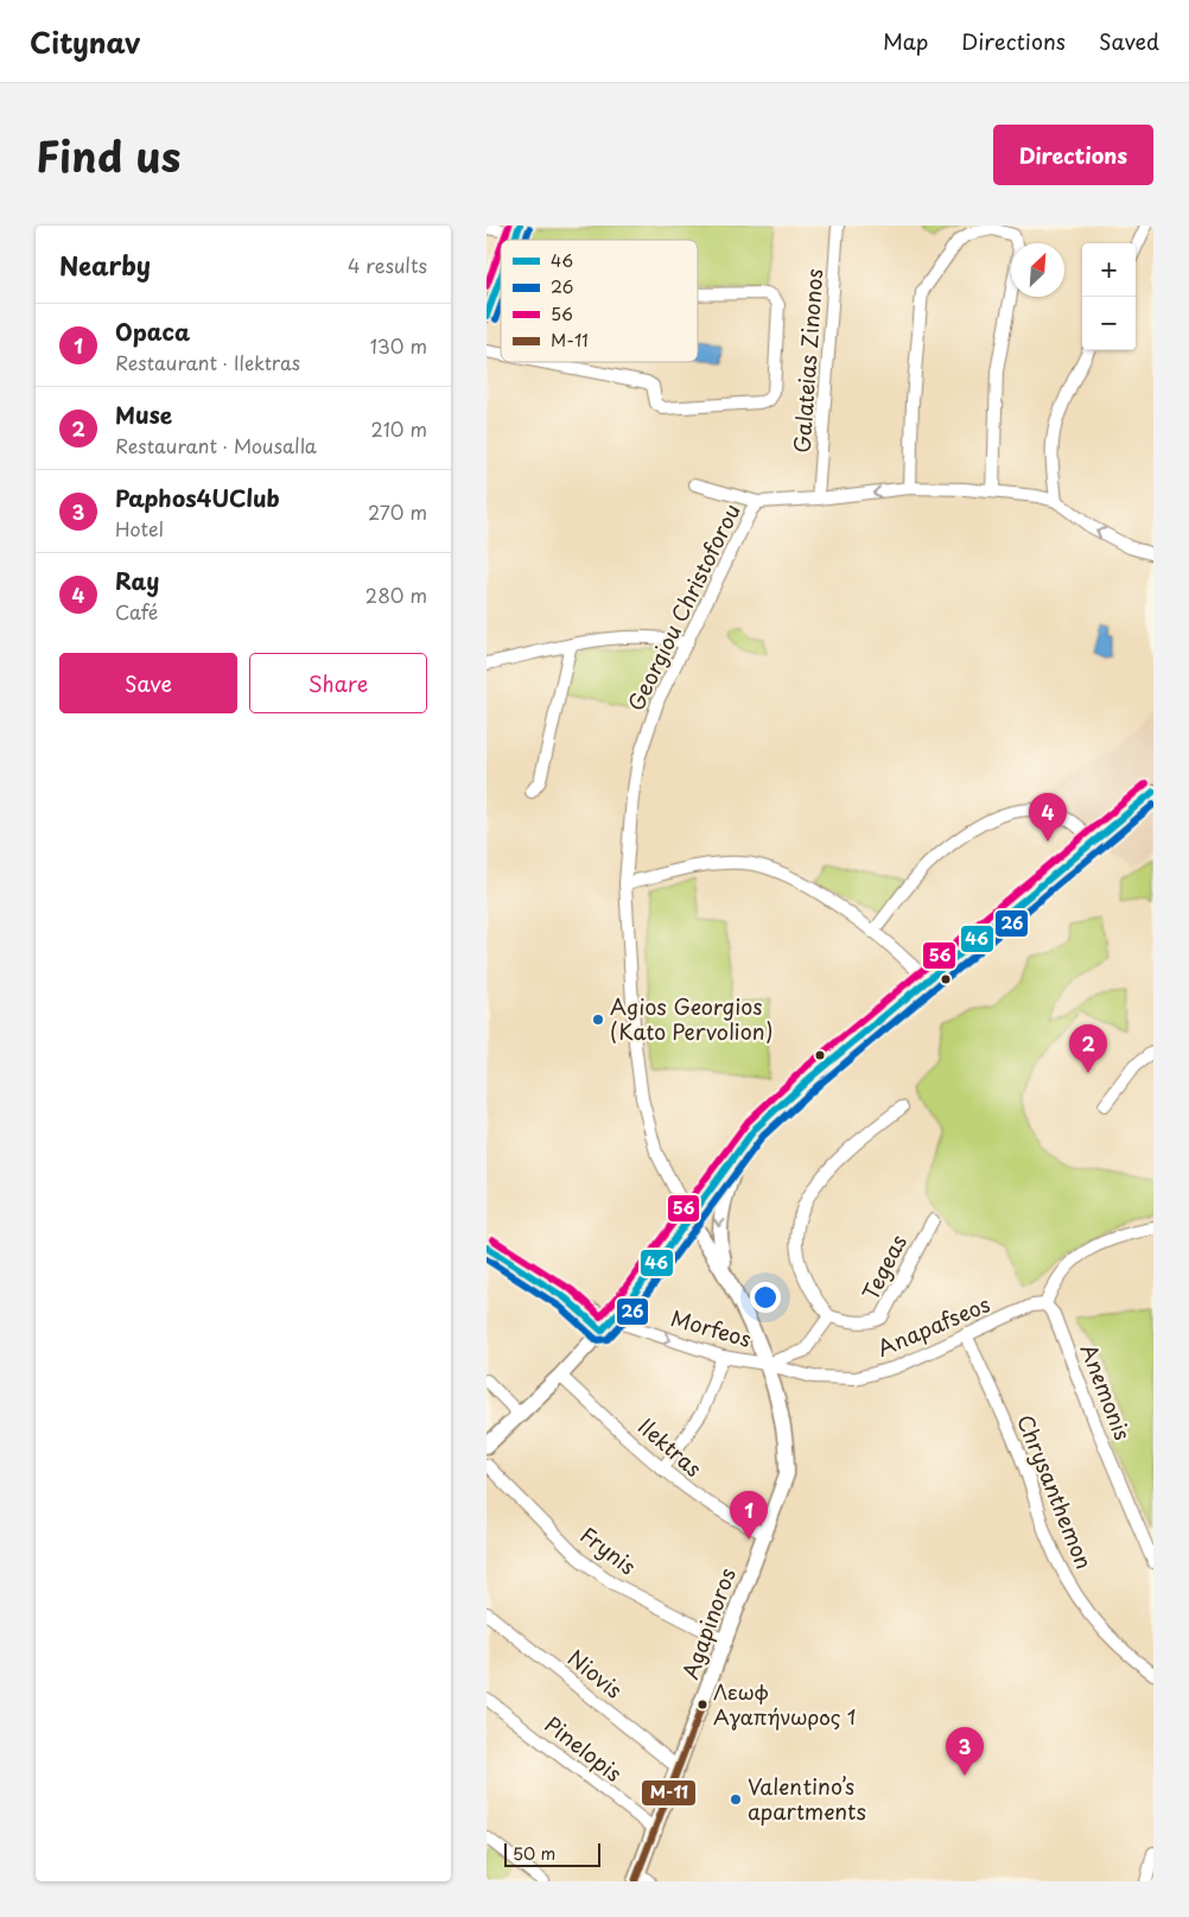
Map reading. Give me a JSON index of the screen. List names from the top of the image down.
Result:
{
  "streets": {
    "main road": ["Agapinoros"],
    "street": [
      "Galateias Zinonos",
      "Georgiou Christoforou",
      "Tegeas",
      "Anapafseos",
      "Morfeos",
      "Anemonis",
      "Ilektras",
      "Chrysanthemon",
      "Frynis",
      "Niovis",
      "Pinelopis"
    ]
  },
  "crossings": [
    ["Galateias Zinonos", "Georgiou Christoforou"],
    ["Anapafseos", "Morfeos"],
    ["Anapafseos", "Anemonis"],
    ["Anapafseos", "Chrysanthemon"],
    ["Anapafseos", "Agapinoros"],
    ["Morfeos", "Agapinoros"],
    ["Ilektras", "Agapinoros"],
    ["Frynis", "Agapinoros"],
    ["Agapinoros", "Niovis"],
    ["Agapinoros", "Pinelopis"]
  ],
  "one_way": ["Morfeos"],
  "places": ["Agios Georgios (Kato Pervolion)", "Λεωφ Αγαπήνωρος 1", "Valentino’s apartments"],
  "lines": [
    "transit line 46",
    "transit line 56",
    "transit line 26",
    "transit line M-11"
  ],
  "legend": [
    "46",
    "26",
    "56",
    "M-11"
  ],
  "scale_bar": "50 m",
  "north": "top right",
  "page": {
    "header": "Citynav",
    "nav": ["Map", "Directions", "Saved"],
    "title": "Find us",
    "buttons": [
      "Directions",
      ["Save", "Share"]
    ],
    "heading": ["Nearby", "4 results"],
    "map_buttons": ["+", "−"],
    "list": [
      {
        "mark": "1",
        "name": "Opaca",
        "note": "Restaurant · Ilektras",
        "value": "130 m"
      },
      {
        "mark": "2",
        "name": "Muse",
        "note": "Restaurant · Mousalla",
        "value": "210 m"
      },
      {
        "mark": "3",
        "name": "Paphos4UClub",
        "note": "Hotel",
        "value": "270 m"
      },
      {
        "mark": "4",
        "name": "Ray",
        "note": "Café",
        "value": "280 m"
      }
    ],
    "pins": [
      "4",
      "2",
      "1",
      "3"
    ],
    "scale": "50 m"
  }
}
